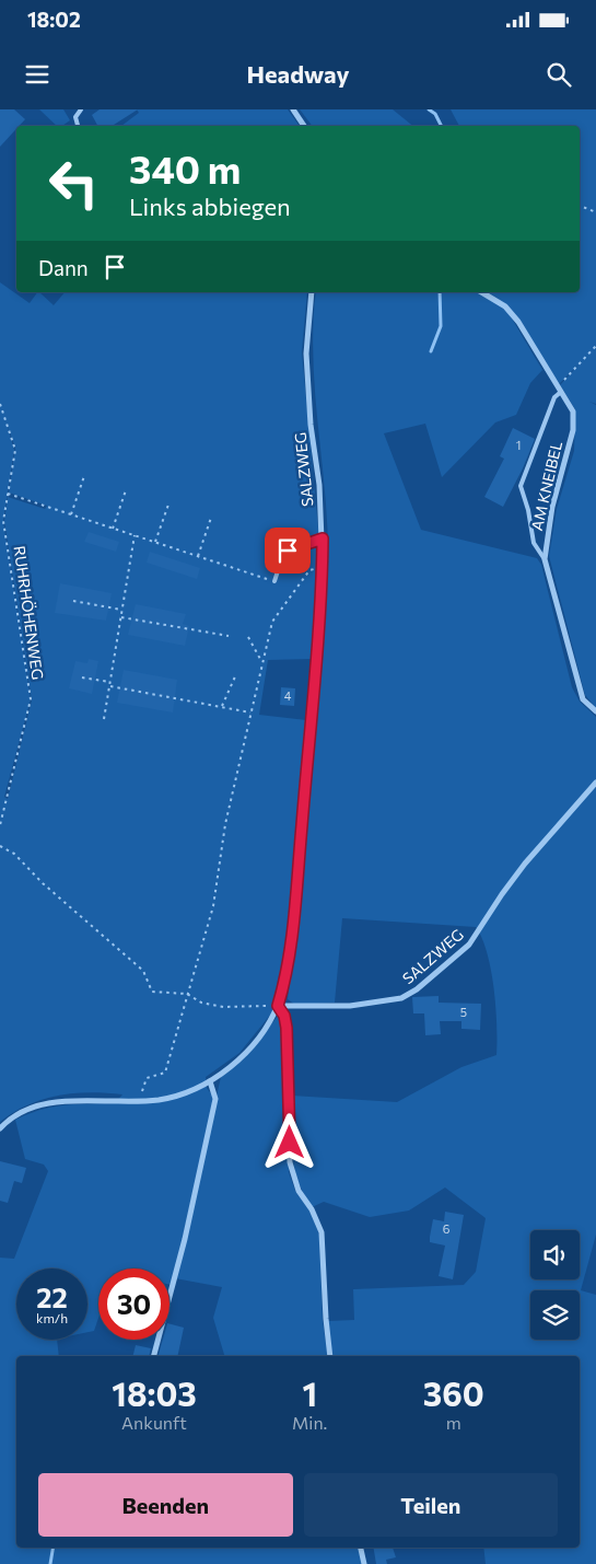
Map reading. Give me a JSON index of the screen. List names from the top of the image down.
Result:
{
  "streets": {
    "street": ["SALZWEG", "AM KNEIBEL"],
    "path": ["RUHRHÖHENWEG"]
  },
  "house_numbers": [
    "1",
    "4",
    "5",
    "6"
  ],
  "page": {
    "status": "18:02",
    "header": "Headway",
    "turn": ["340 m", "Links abbiegen"],
    "then": "Dann",
    "speed": "22 km/h",
    "limit": "30",
    "eta": [
      "18:03",
      "Ankunft",
      "1",
      "Min.",
      "360",
      "m"
    ],
    "buttons": ["Beenden", "Teilen"]
  }
}
